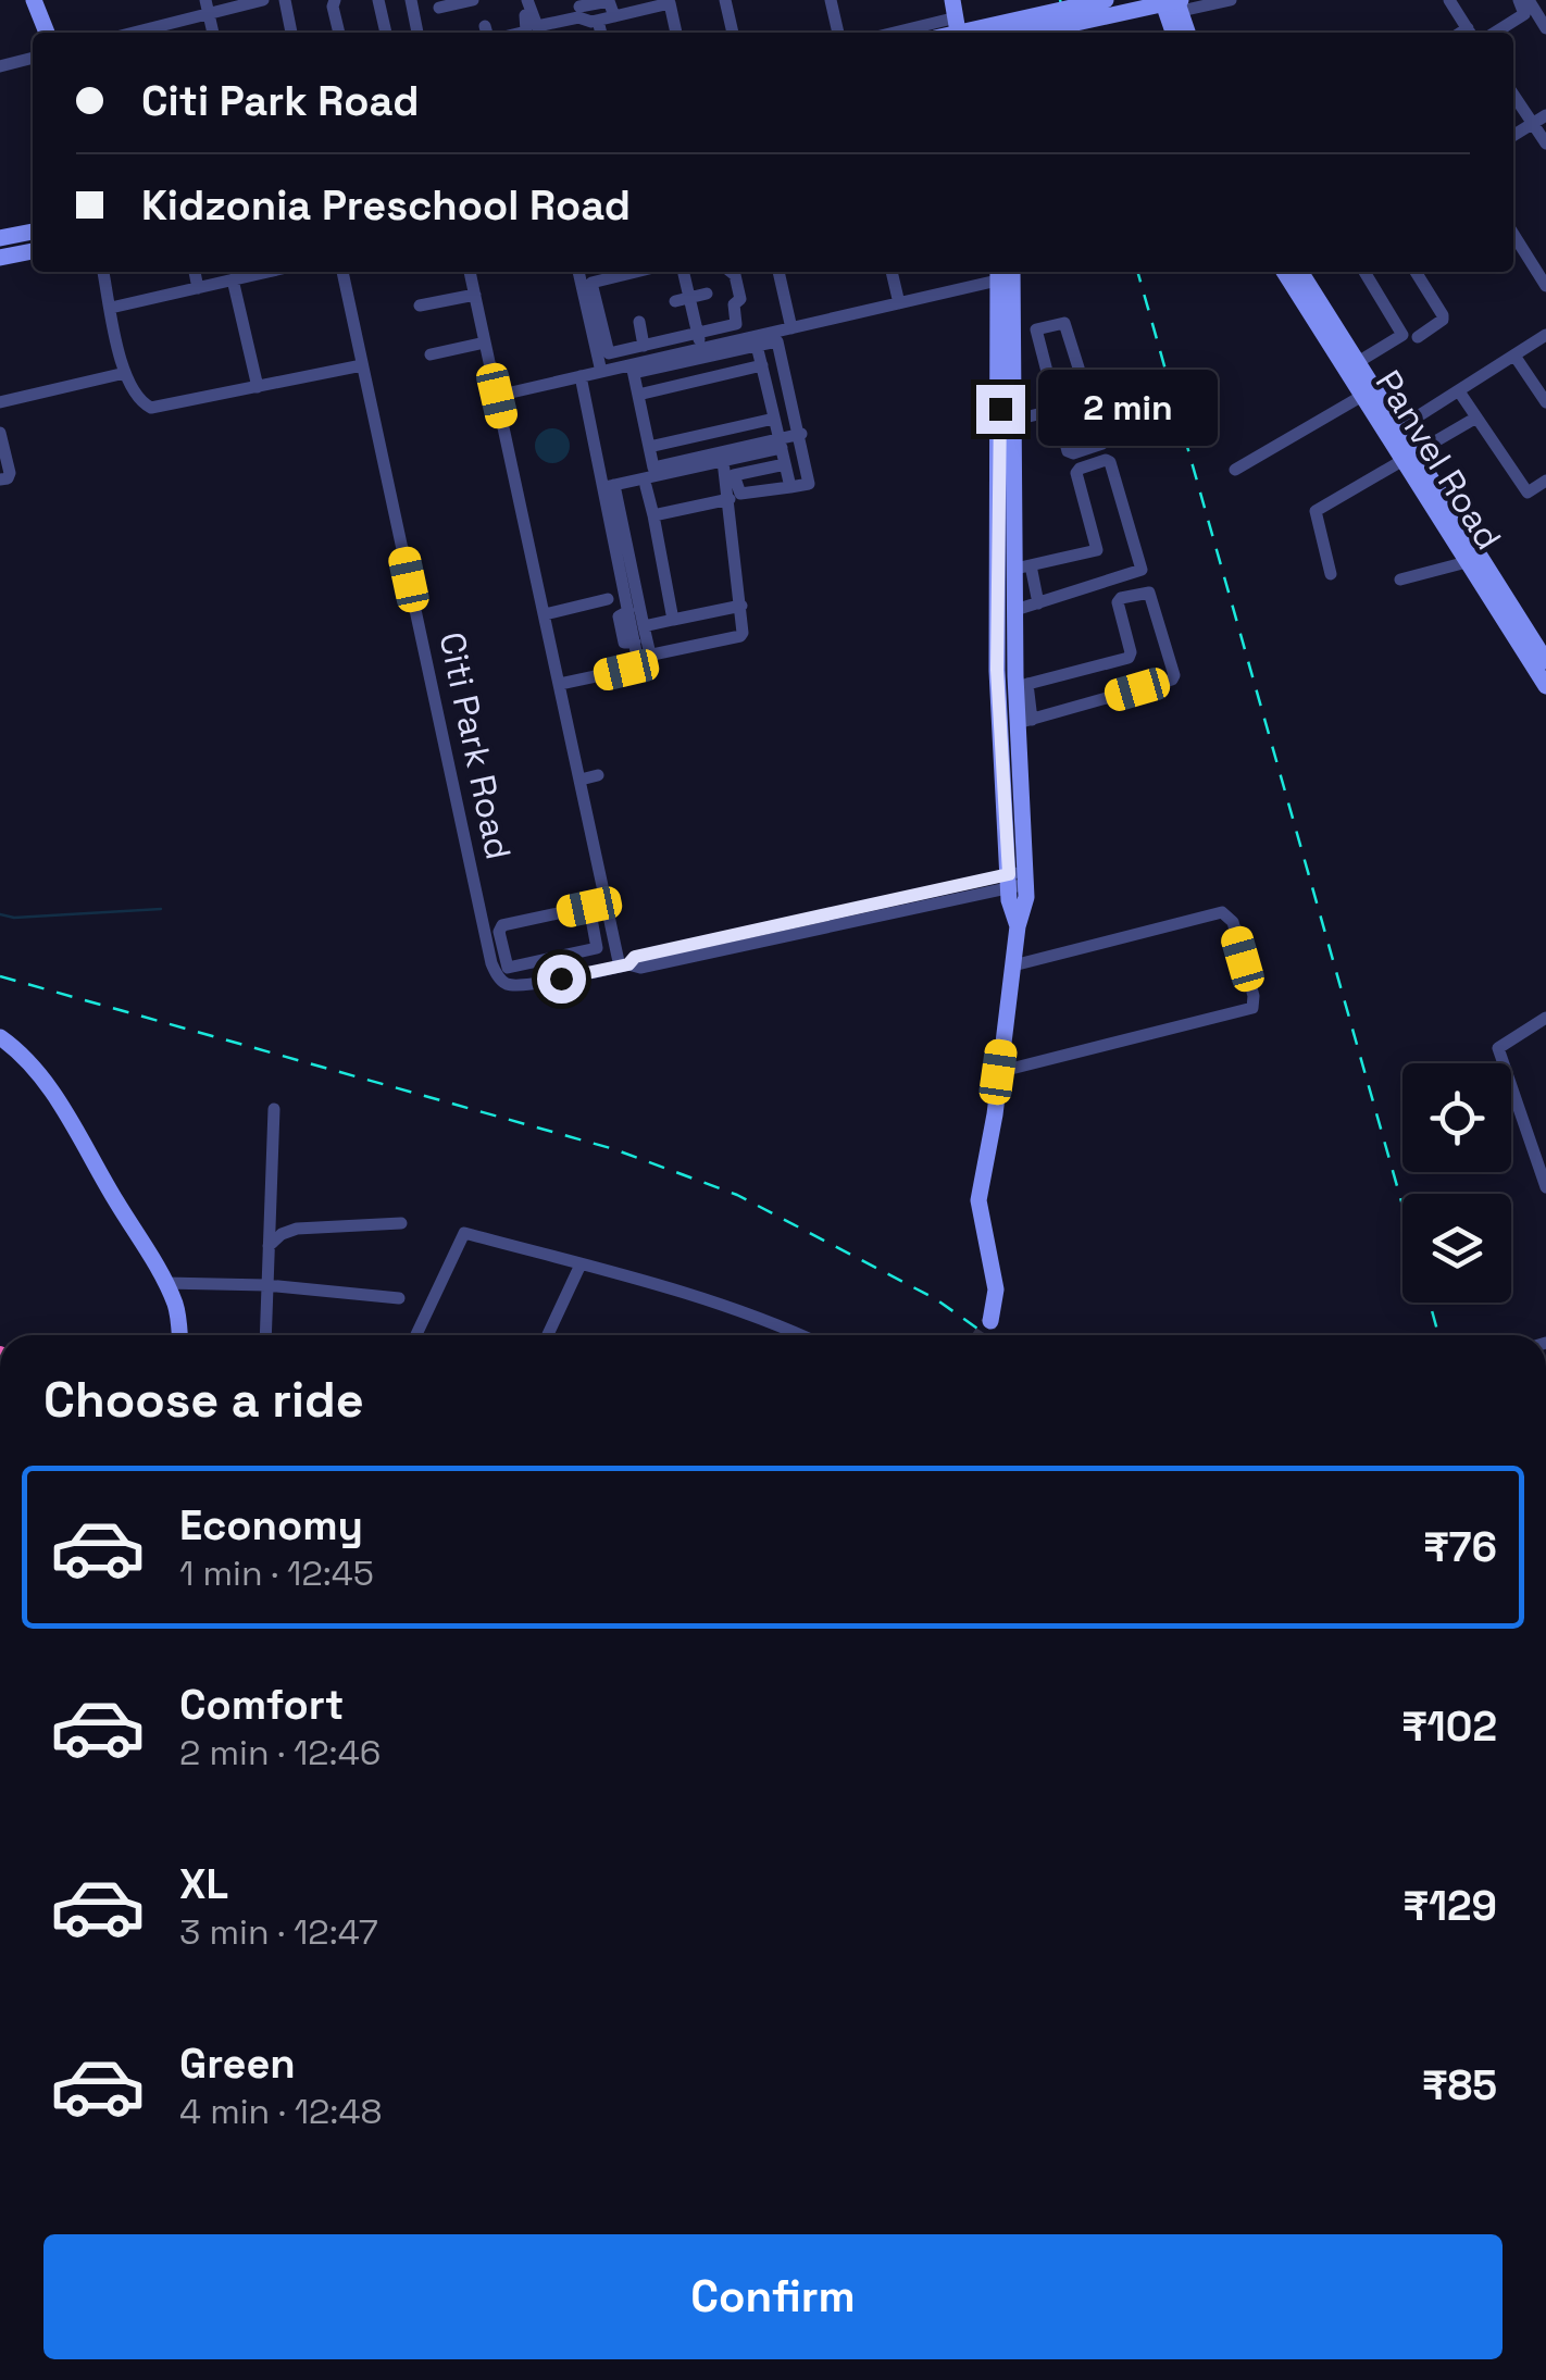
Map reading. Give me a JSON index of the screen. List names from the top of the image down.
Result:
{
  "streets": {
    "street": ["Panvel Road", "Citi Park Road"]
  },
  "page": {
    "banner": ["Citi Park Road", "Kidzonia Preschool Road"],
    "bubble": "2 min",
    "heading": "Choose a ride",
    "list": [
      {
        "name": "Economy",
        "note": "1 min · 12:45",
        "value": "₹76"
      },
      {
        "name": "Comfort",
        "note": "2 min · 12:46",
        "value": "₹102"
      },
      {
        "name": "XL",
        "note": "3 min · 12:47",
        "value": "₹129"
      },
      {
        "name": "Green",
        "note": "4 min · 12:48",
        "value": "₹85"
      }
    ],
    "buttons": "Confirm"
  }
}
